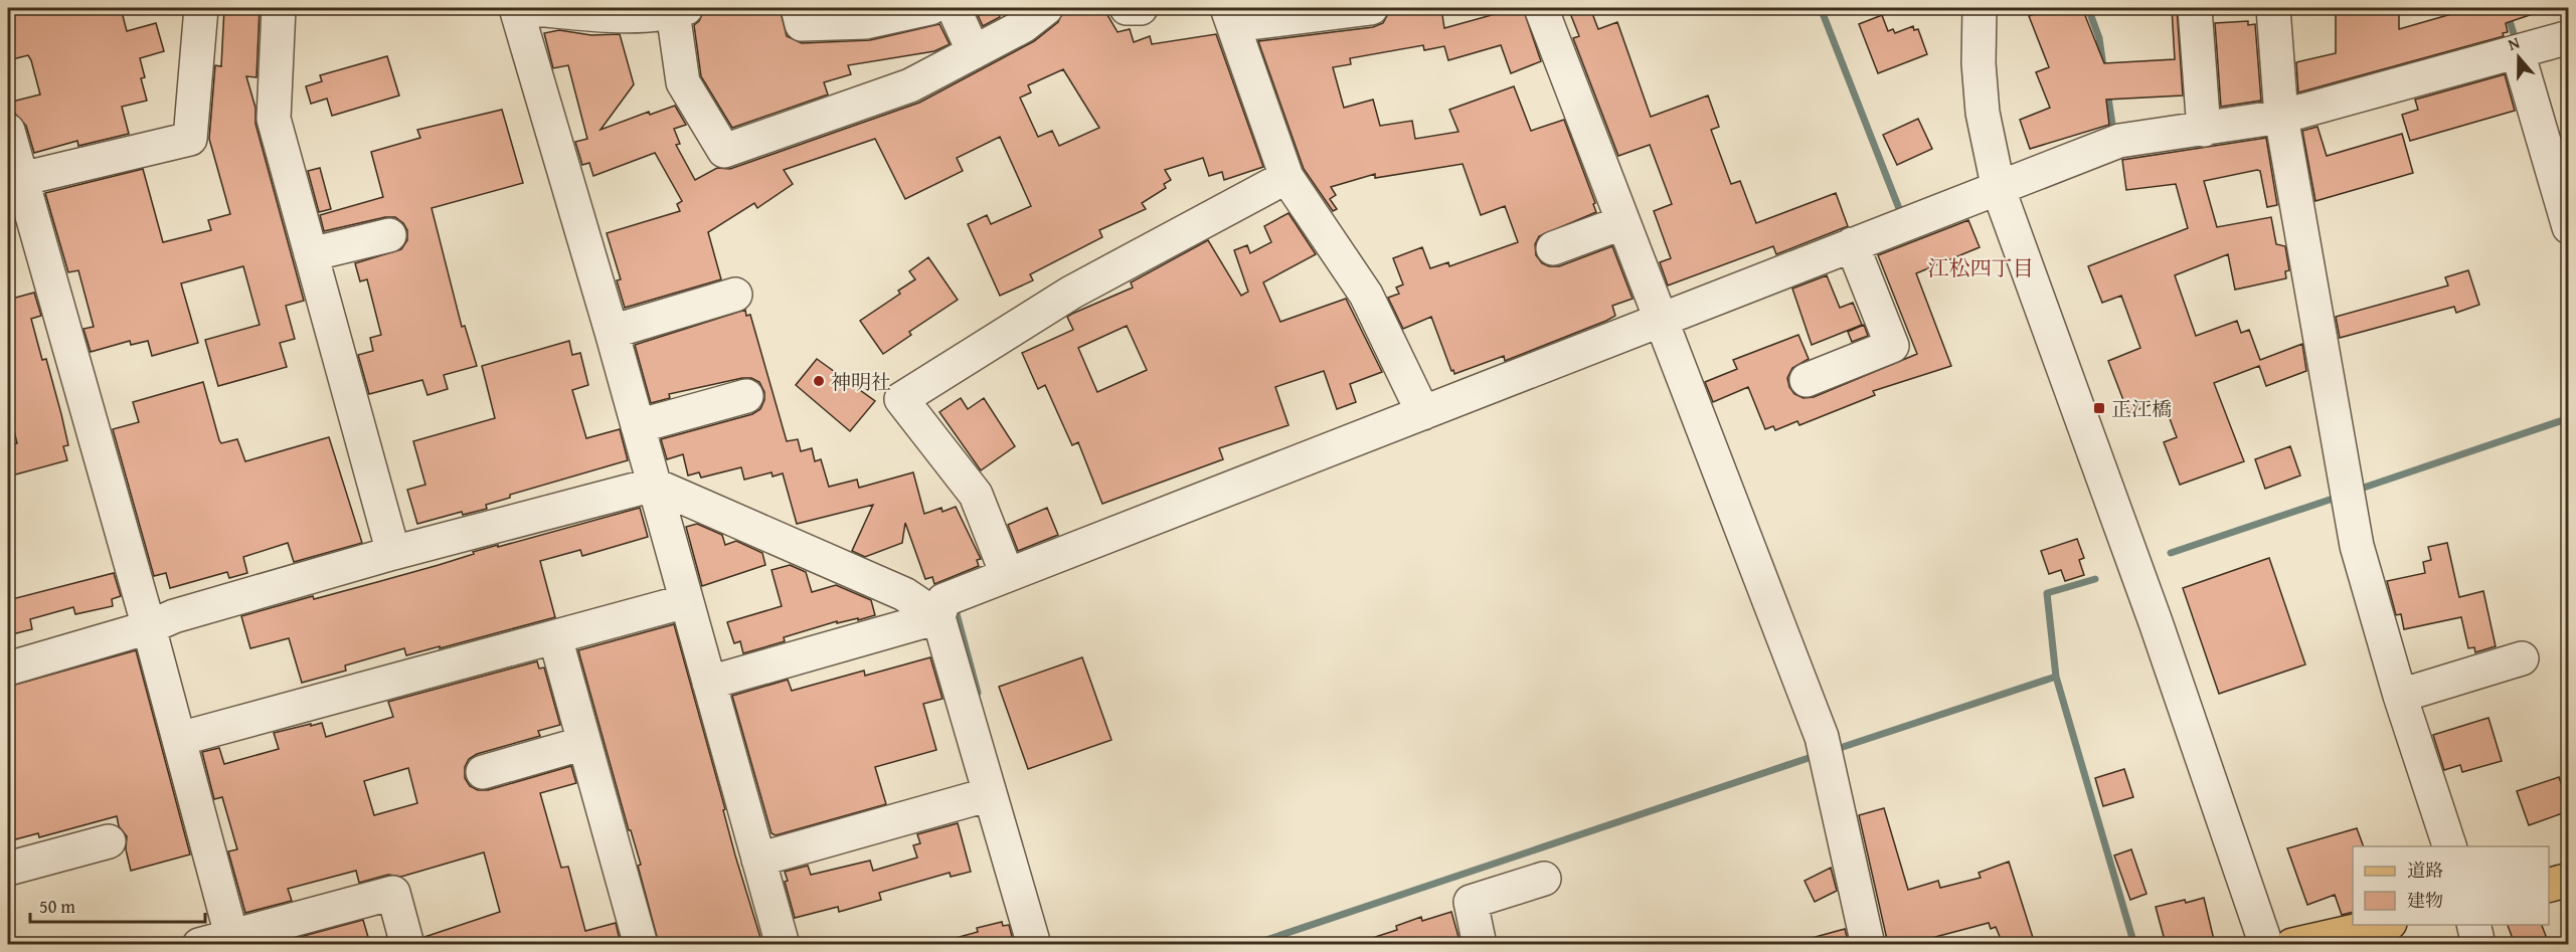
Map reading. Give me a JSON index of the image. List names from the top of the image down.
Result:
{
  "districts": ["江松四丁目"],
  "places": {
    "other": ["神明社"],
    "transit": ["正江橋"]
  },
  "legend": ["道路", "建物"],
  "scale_bar": "50 m",
  "north": "top"
}
